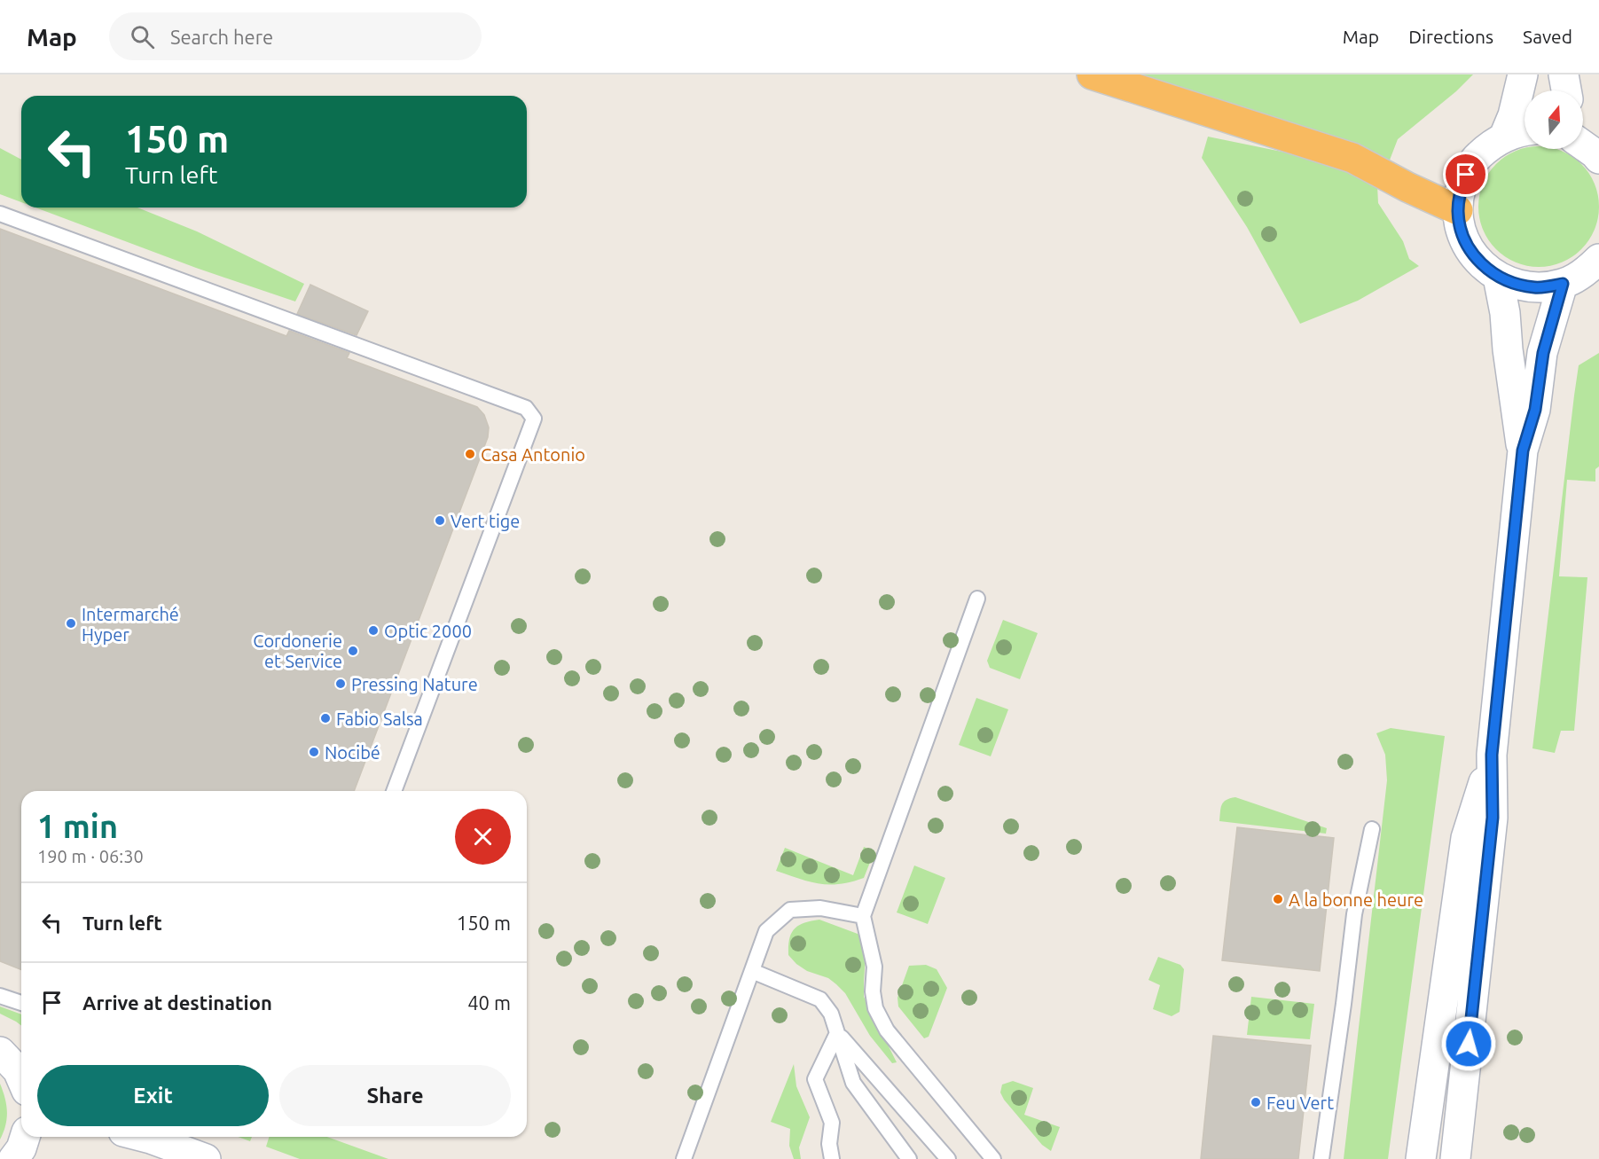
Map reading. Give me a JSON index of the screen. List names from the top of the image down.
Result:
{
  "places": [
    "Casa Antonio",
    "Vert tige",
    "Intermarché Hyper",
    "Optic 2000",
    "Cordonerie et Service",
    "Pressing Nature",
    "Fabio Salsa",
    "Nocibé",
    "A la bonne heure",
    "Feu Vert"
  ],
  "north": "top",
  "page": {
    "header": "Map",
    "search": "Search here",
    "nav": ["Map", "Directions", "Saved"],
    "turn": ["150 m", "Turn left"],
    "heading": ["1 min", "190 m · 06:30"],
    "list": [
      {
        "name": "Turn left",
        "value": "150 m"
      },
      {
        "name": "Arrive at destination",
        "value": "40 m"
      }
    ],
    "buttons": ["Exit", "Share"]
  }
}
